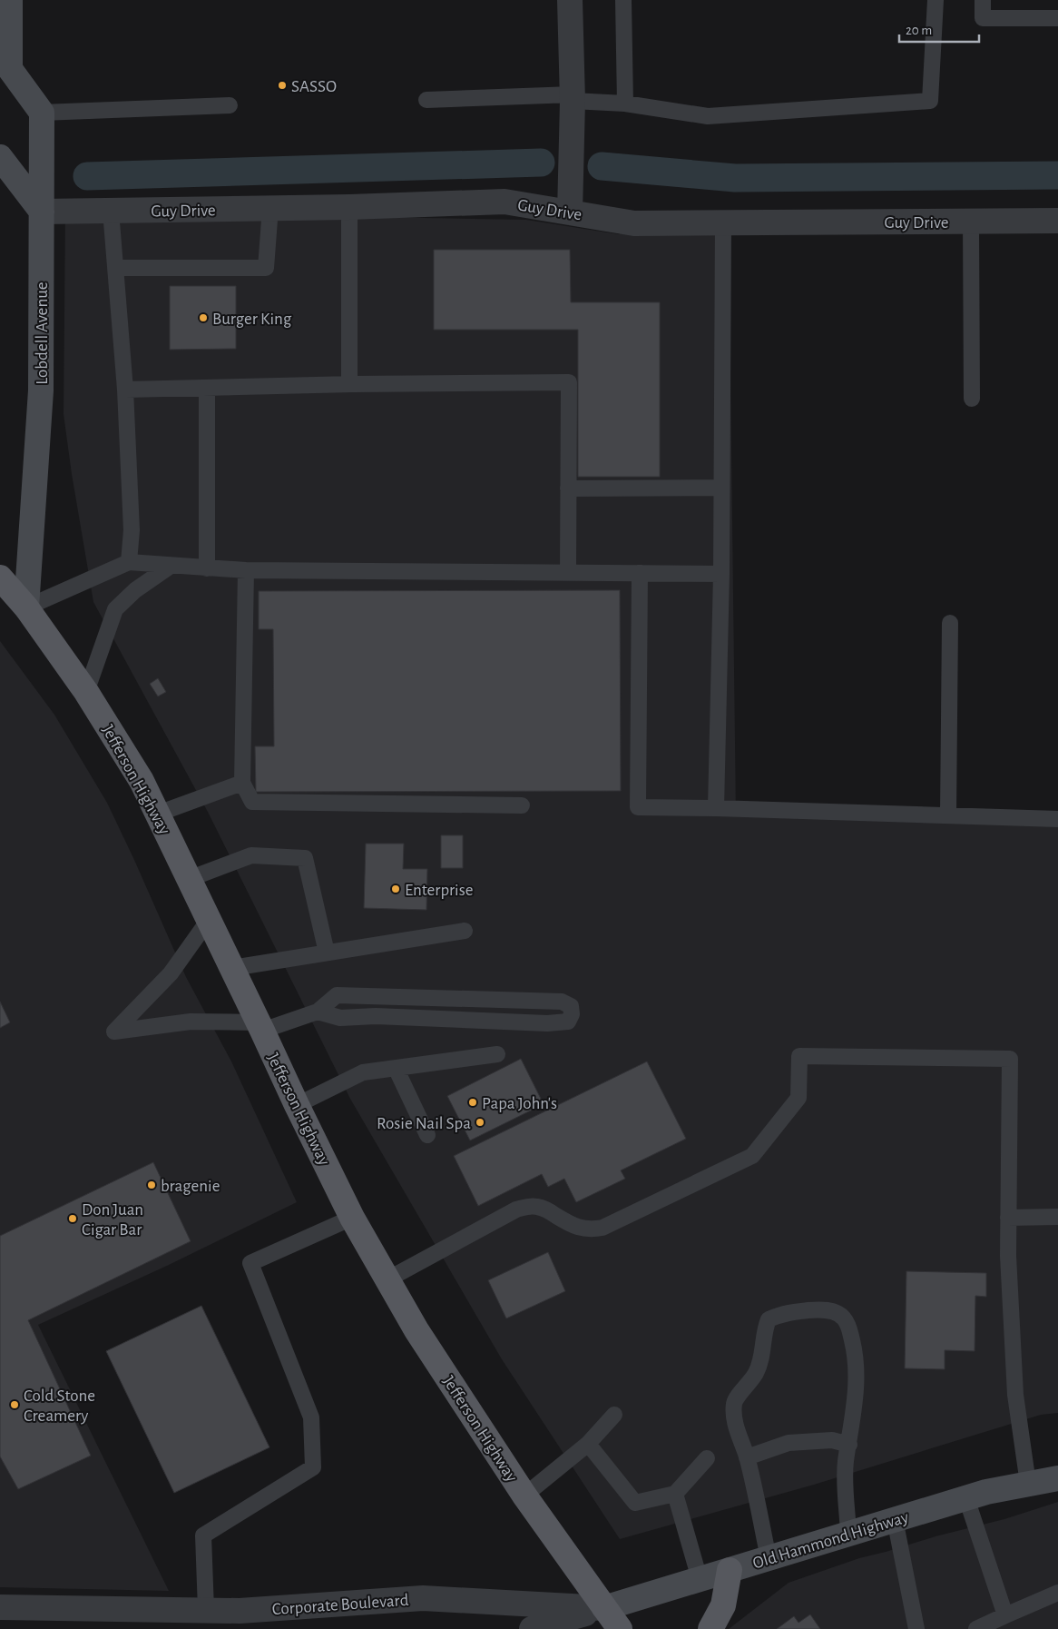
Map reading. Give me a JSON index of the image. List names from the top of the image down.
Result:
{
  "streets": {
    "main road": ["Lobdell Avenue", "Jefferson Highway", "Old Hammond Highway"],
    "street": ["Guy Drive", "Corporate Boulevard"]
  },
  "crossings": [
    ["Guy Drive", "Lobdell Avenue"],
    ["Lobdell Avenue", "Jefferson Highway"],
    ["Jefferson Highway", "Old Hammond Highway"],
    ["Jefferson Highway", "Corporate Boulevard"],
    ["Old Hammond Highway", "Corporate Boulevard"]
  ],
  "places": [
    "SASSO",
    "Burger King",
    "Enterprise",
    "Papa John's",
    "Rosie Nail Spa",
    "bragenie",
    "Don Juan Cigar Bar",
    "Cold Stone Creamery"
  ],
  "scale_bar": "20 m"
}
